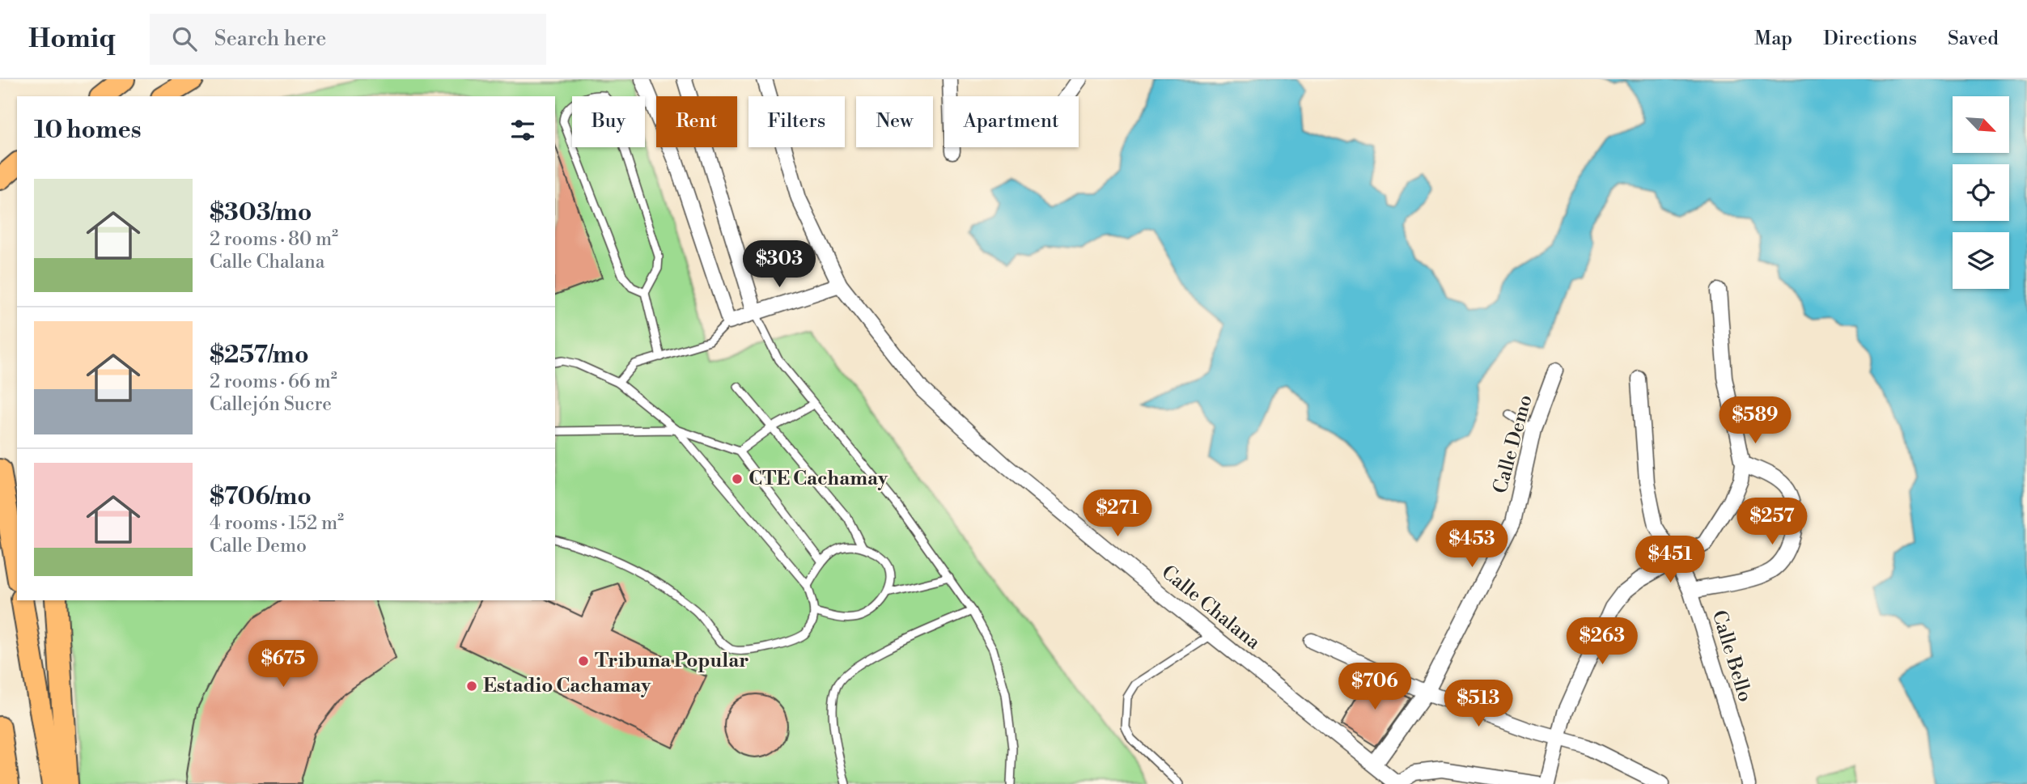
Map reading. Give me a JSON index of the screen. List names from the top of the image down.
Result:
{
  "streets": {
    "street": ["Calle Demo", "Calle Chalana", "Calle Bello"]
  },
  "crossings": [
    ["Calle Demo", "Calle Chalana"]
  ],
  "places": ["CTE Cachamay", "Tribuna Popular", "Estadio Cachamay"],
  "north": "bottom right",
  "page": {
    "header": "Homiq",
    "search": "Search here",
    "nav": ["Map", "Directions", "Saved"],
    "chip": [
      "Buy",
      "Rent",
      "Filters",
      "New",
      "Apartment"
    ],
    "heading": "10 homes",
    "list": [
      {
        "name": "$303/mo",
        "note": "2 rooms · 80 m² · Calle Chalana"
      },
      {
        "name": "$257/mo",
        "note": "2 rooms · 66 m² · Callejón Sucre"
      },
      {
        "name": "$706/mo",
        "note": "4 rooms · 152 m² · Calle Demo"
      }
    ],
    "price": [
      "$303",
      "$589",
      "$271",
      "$257",
      "$453",
      "$451",
      "$263",
      "$675",
      "$706",
      "$513"
    ]
  }
}
